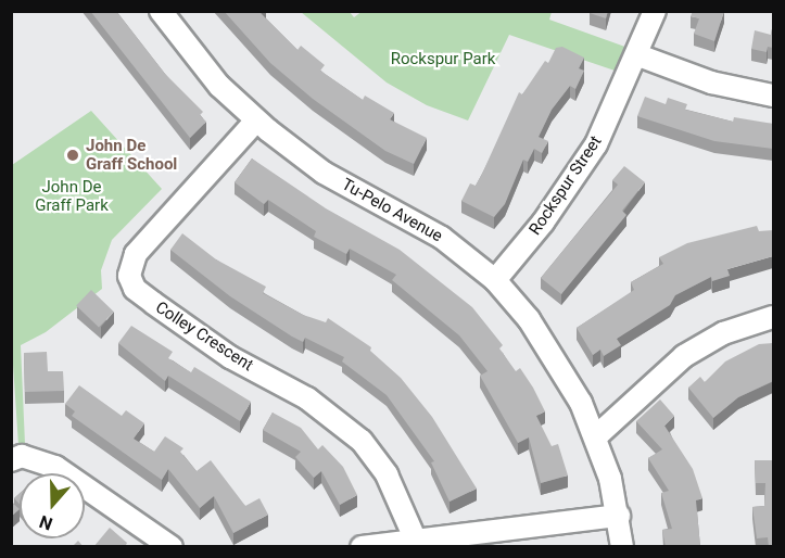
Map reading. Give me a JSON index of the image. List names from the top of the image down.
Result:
{
  "streets": {
    "street": ["Rockspur Street", "Tu-Pelo Avenue", "Colley Crescent"]
  },
  "crossings": [
    ["Rockspur Street", "Tu-Pelo Avenue"],
    ["Tu-Pelo Avenue", "Colley Crescent"]
  ],
  "parks": ["Rockspur Park", "John De Graff Park"],
  "places": ["John De Graff School"],
  "north": "bottom"
}
